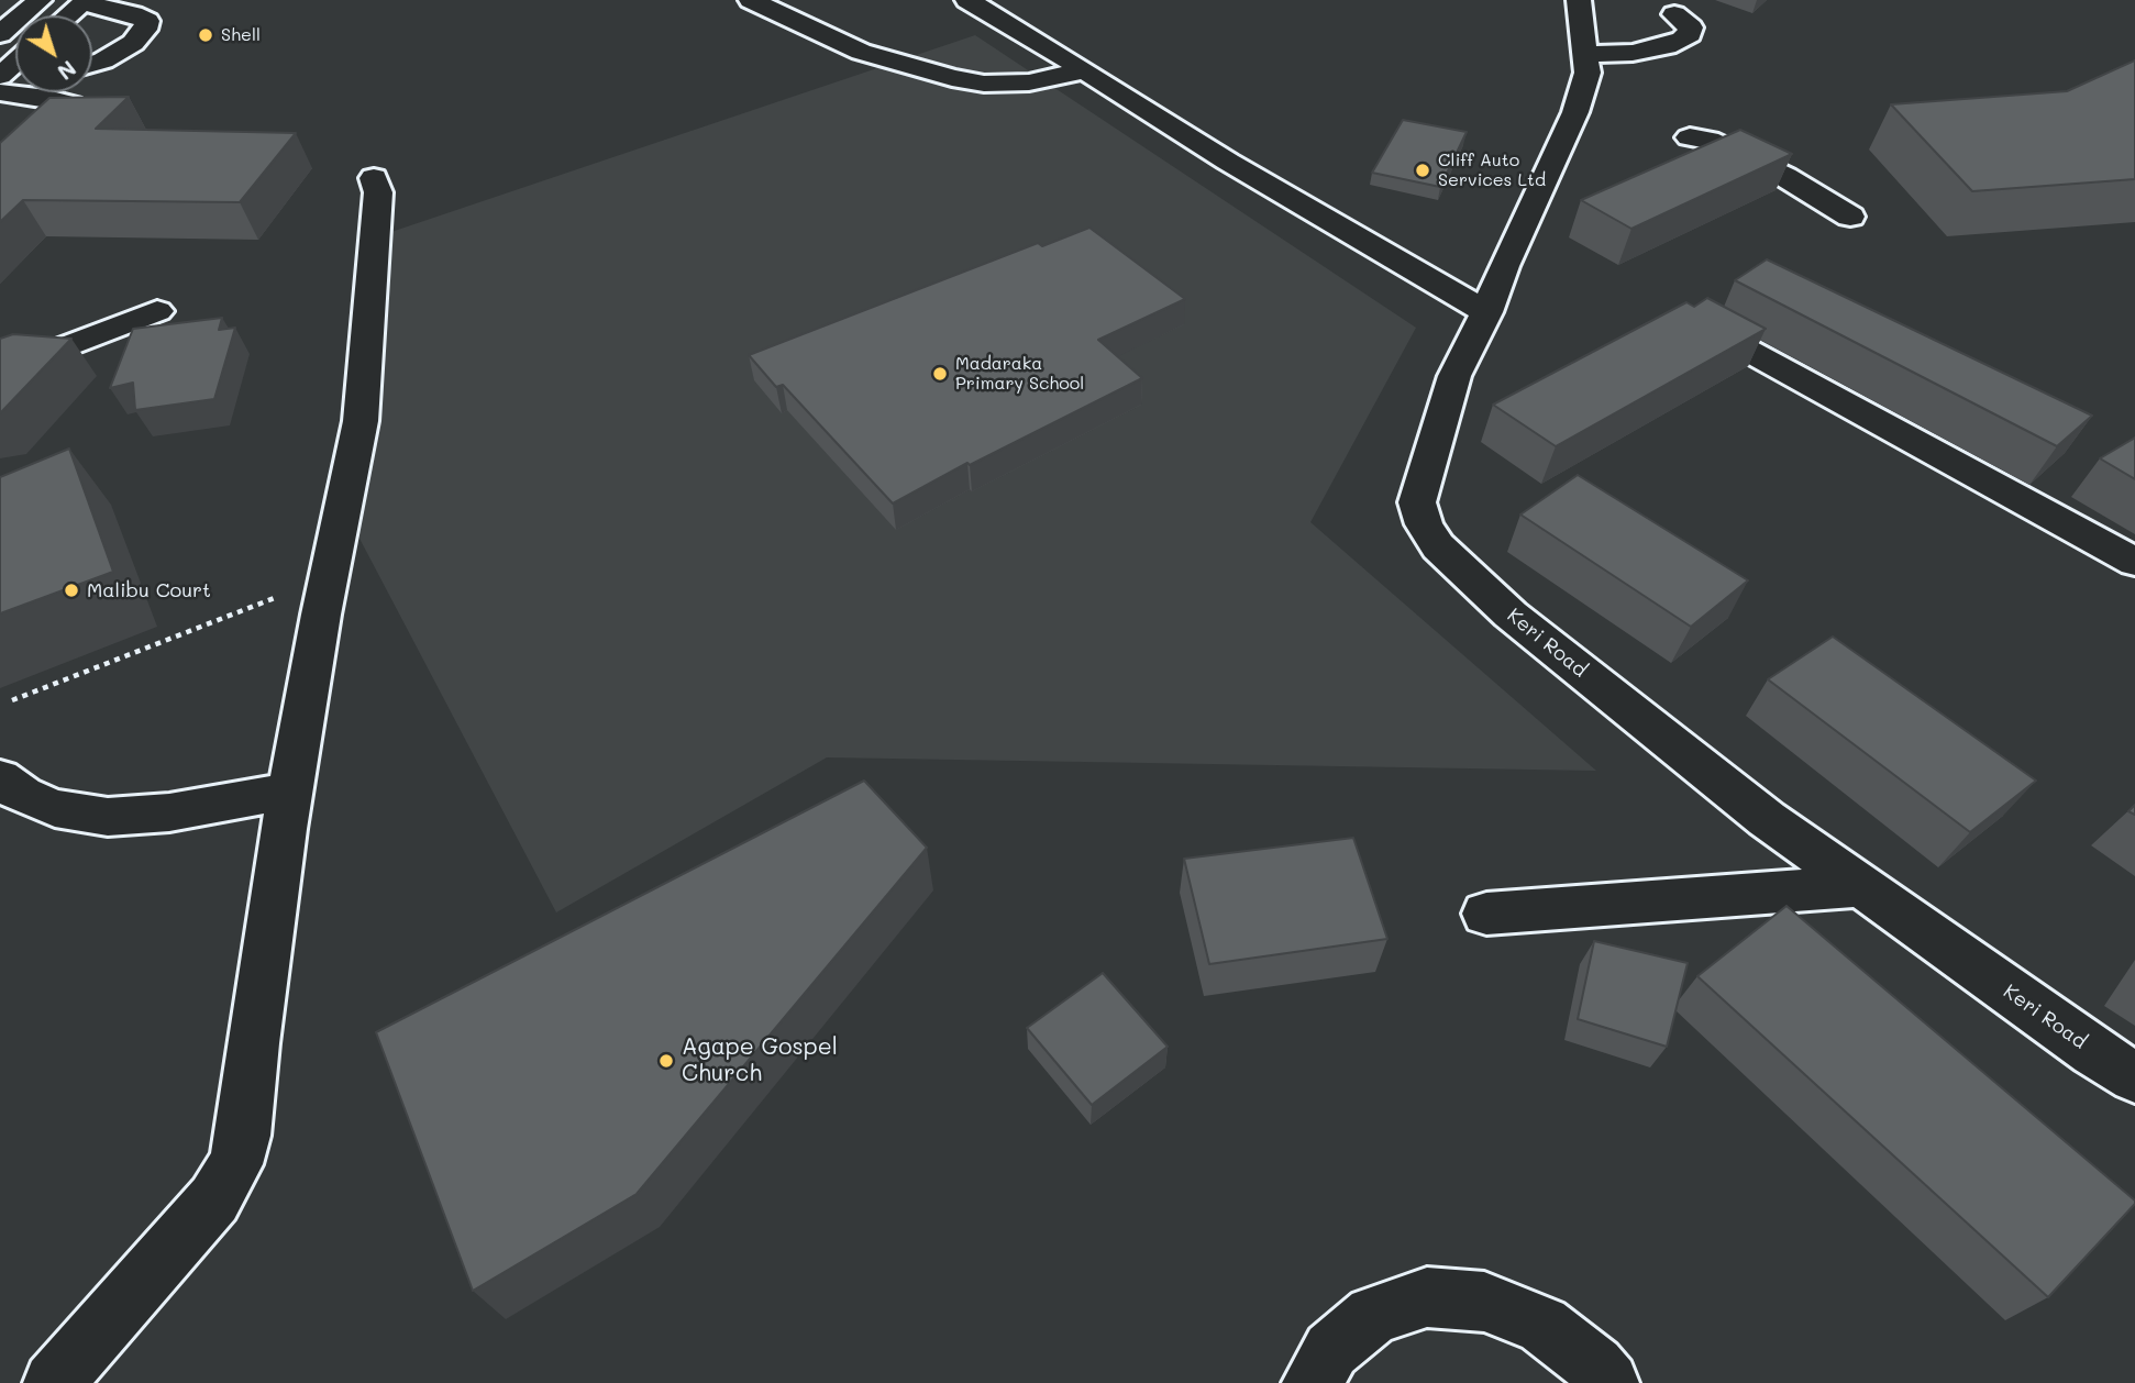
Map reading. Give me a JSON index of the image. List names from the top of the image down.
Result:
{
  "streets": {
    "street": ["Keri Road"]
  },
  "places": [
    "Shell",
    "Cliff Auto Services Ltd",
    "Madaraka Primary School",
    "Malibu Court",
    "Agape Gospel Church"
  ],
  "north": "bottom right"
}
